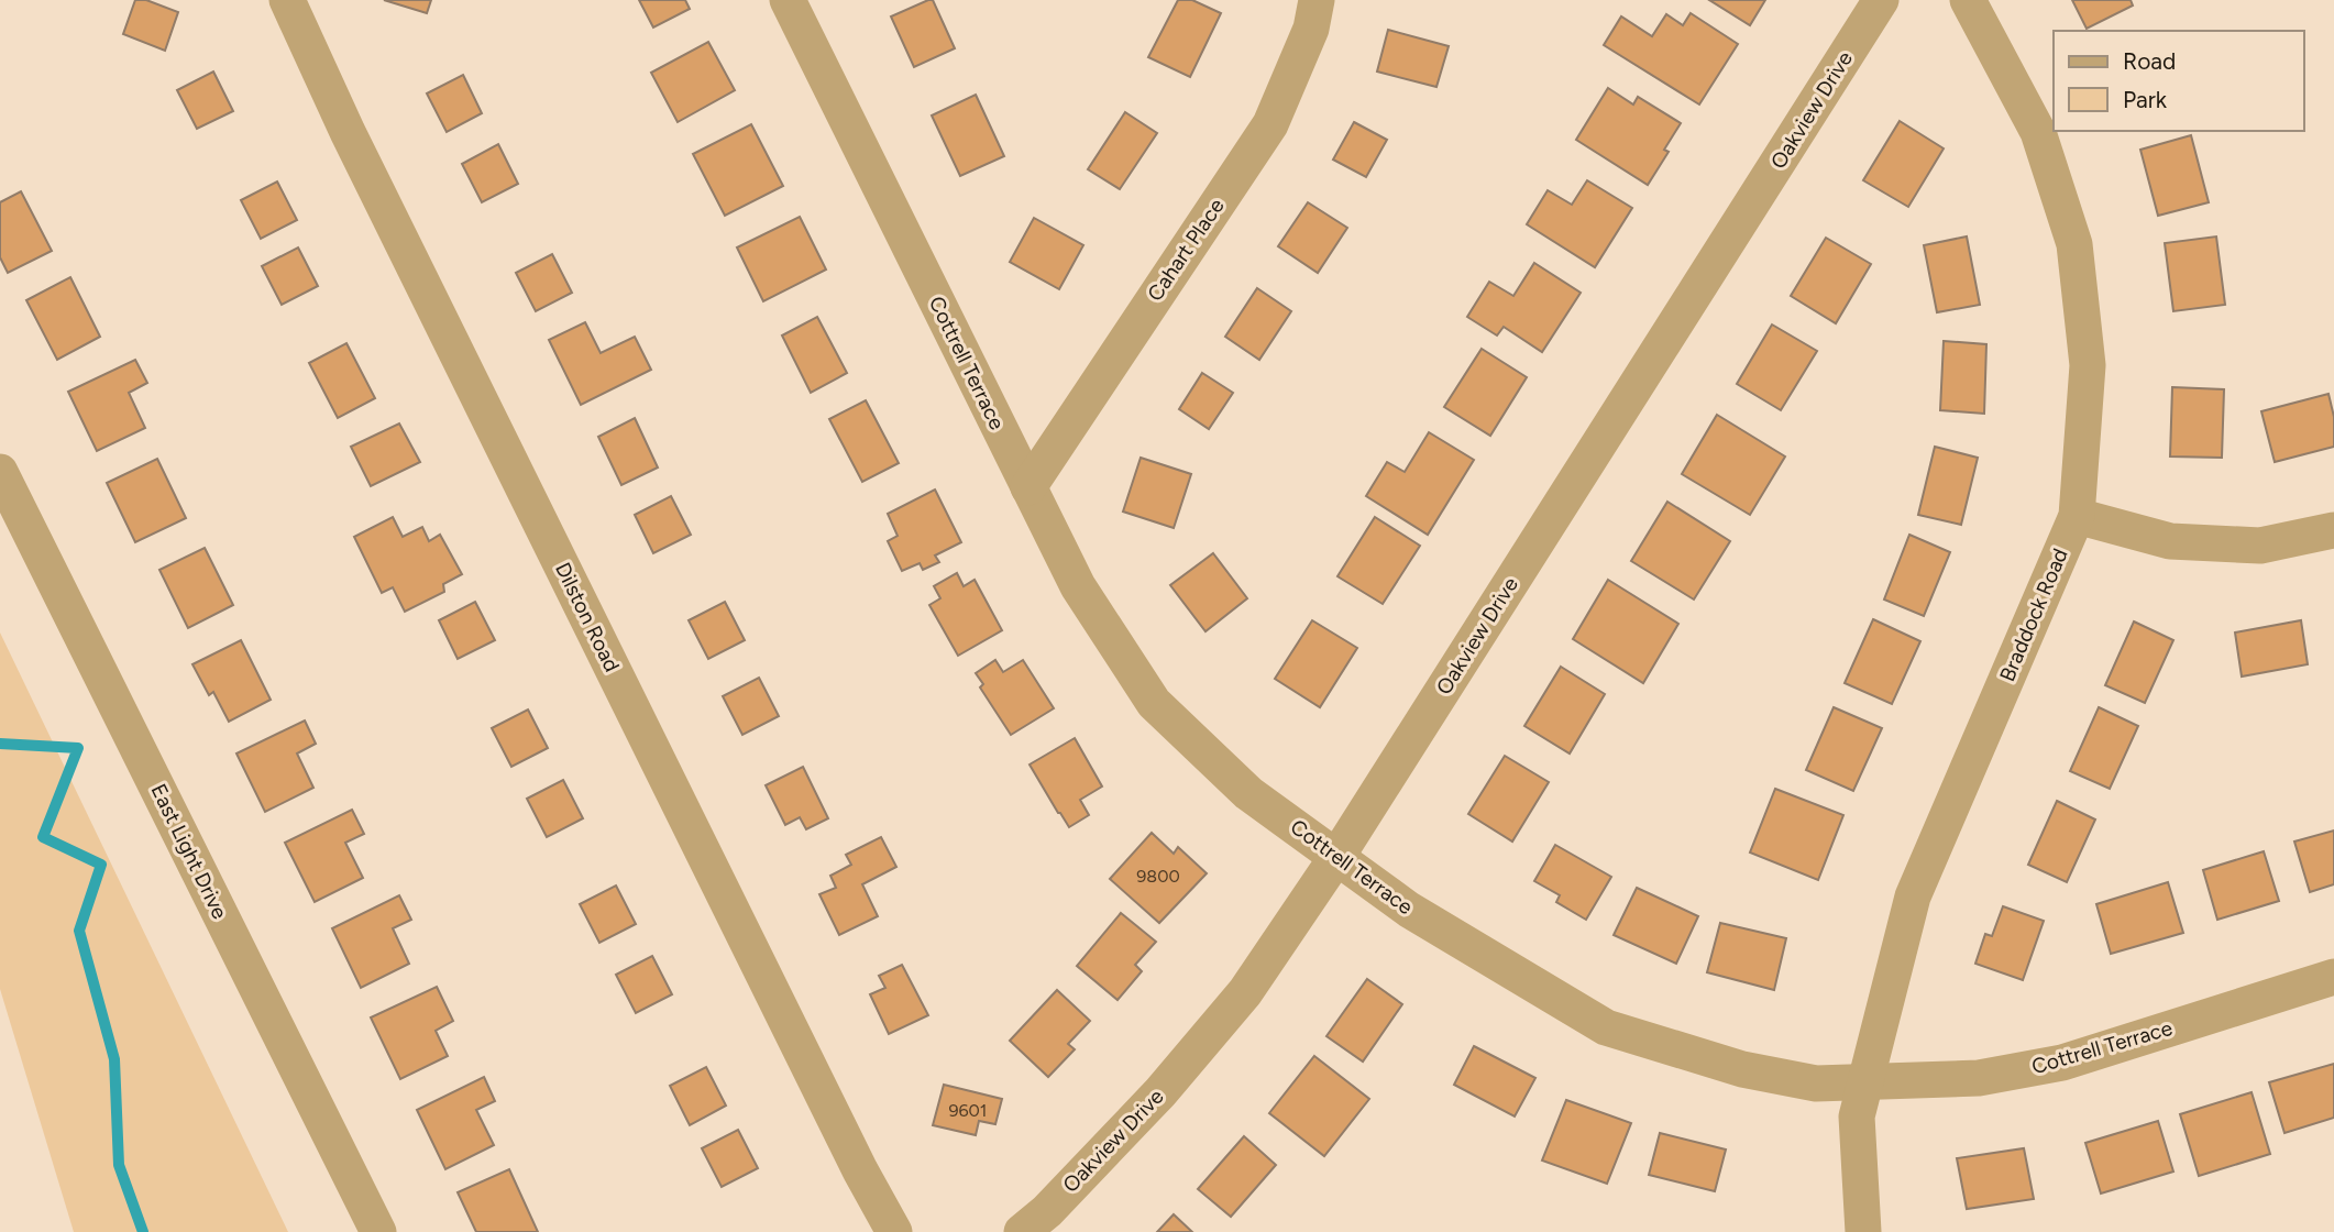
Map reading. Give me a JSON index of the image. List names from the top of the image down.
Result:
{
  "streets": {
    "street": [
      "Oakview Drive",
      "Cahart Place",
      "Cottrell Terrace",
      "Braddock Road",
      "Dilston Road",
      "East Light Drive"
    ]
  },
  "crossings": [
    ["Oakview Drive", "Cottrell Terrace"],
    ["Cahart Place", "Cottrell Terrace"],
    ["Cottrell Terrace", "Braddock Road"]
  ],
  "house_numbers": ["9800", "9601"],
  "legend": ["Road", "Park"]
}
